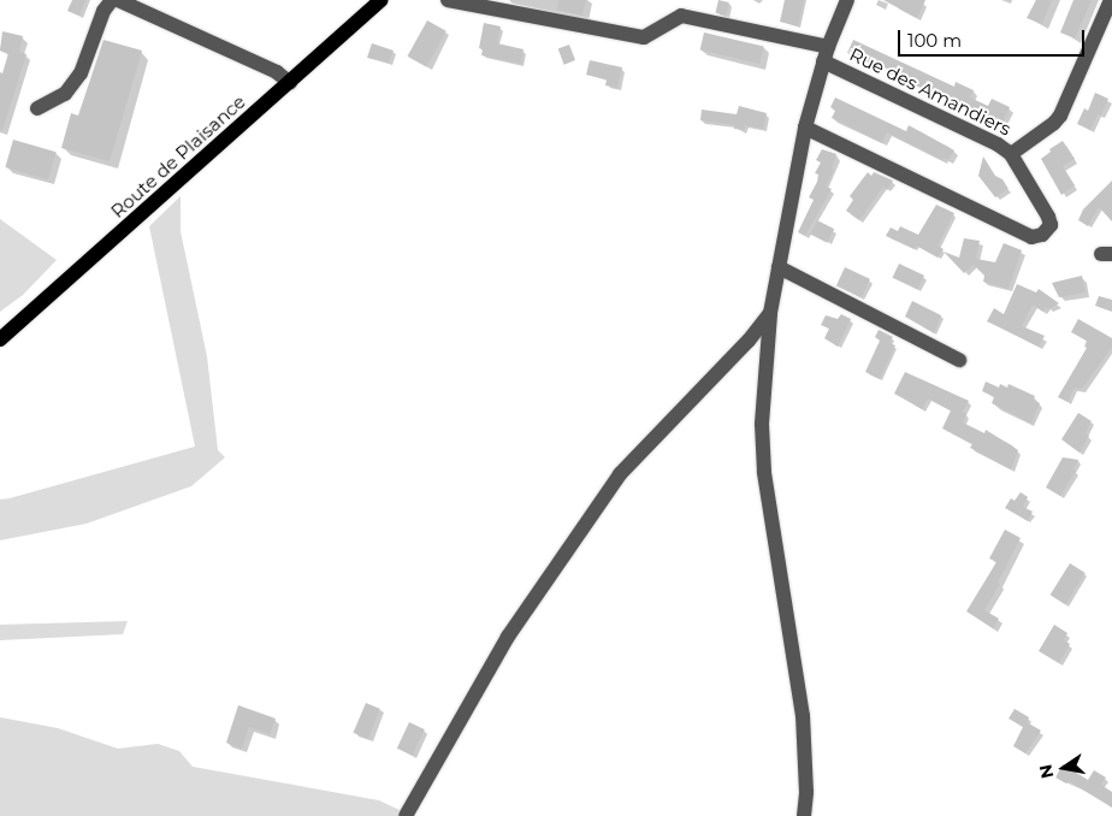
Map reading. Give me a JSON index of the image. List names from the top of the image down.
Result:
{
  "streets": {
    "main road": ["Route de Plaisance"],
    "street": ["Rue des Amandiers"]
  },
  "scale_bar": "100 m",
  "north": "left"
}
